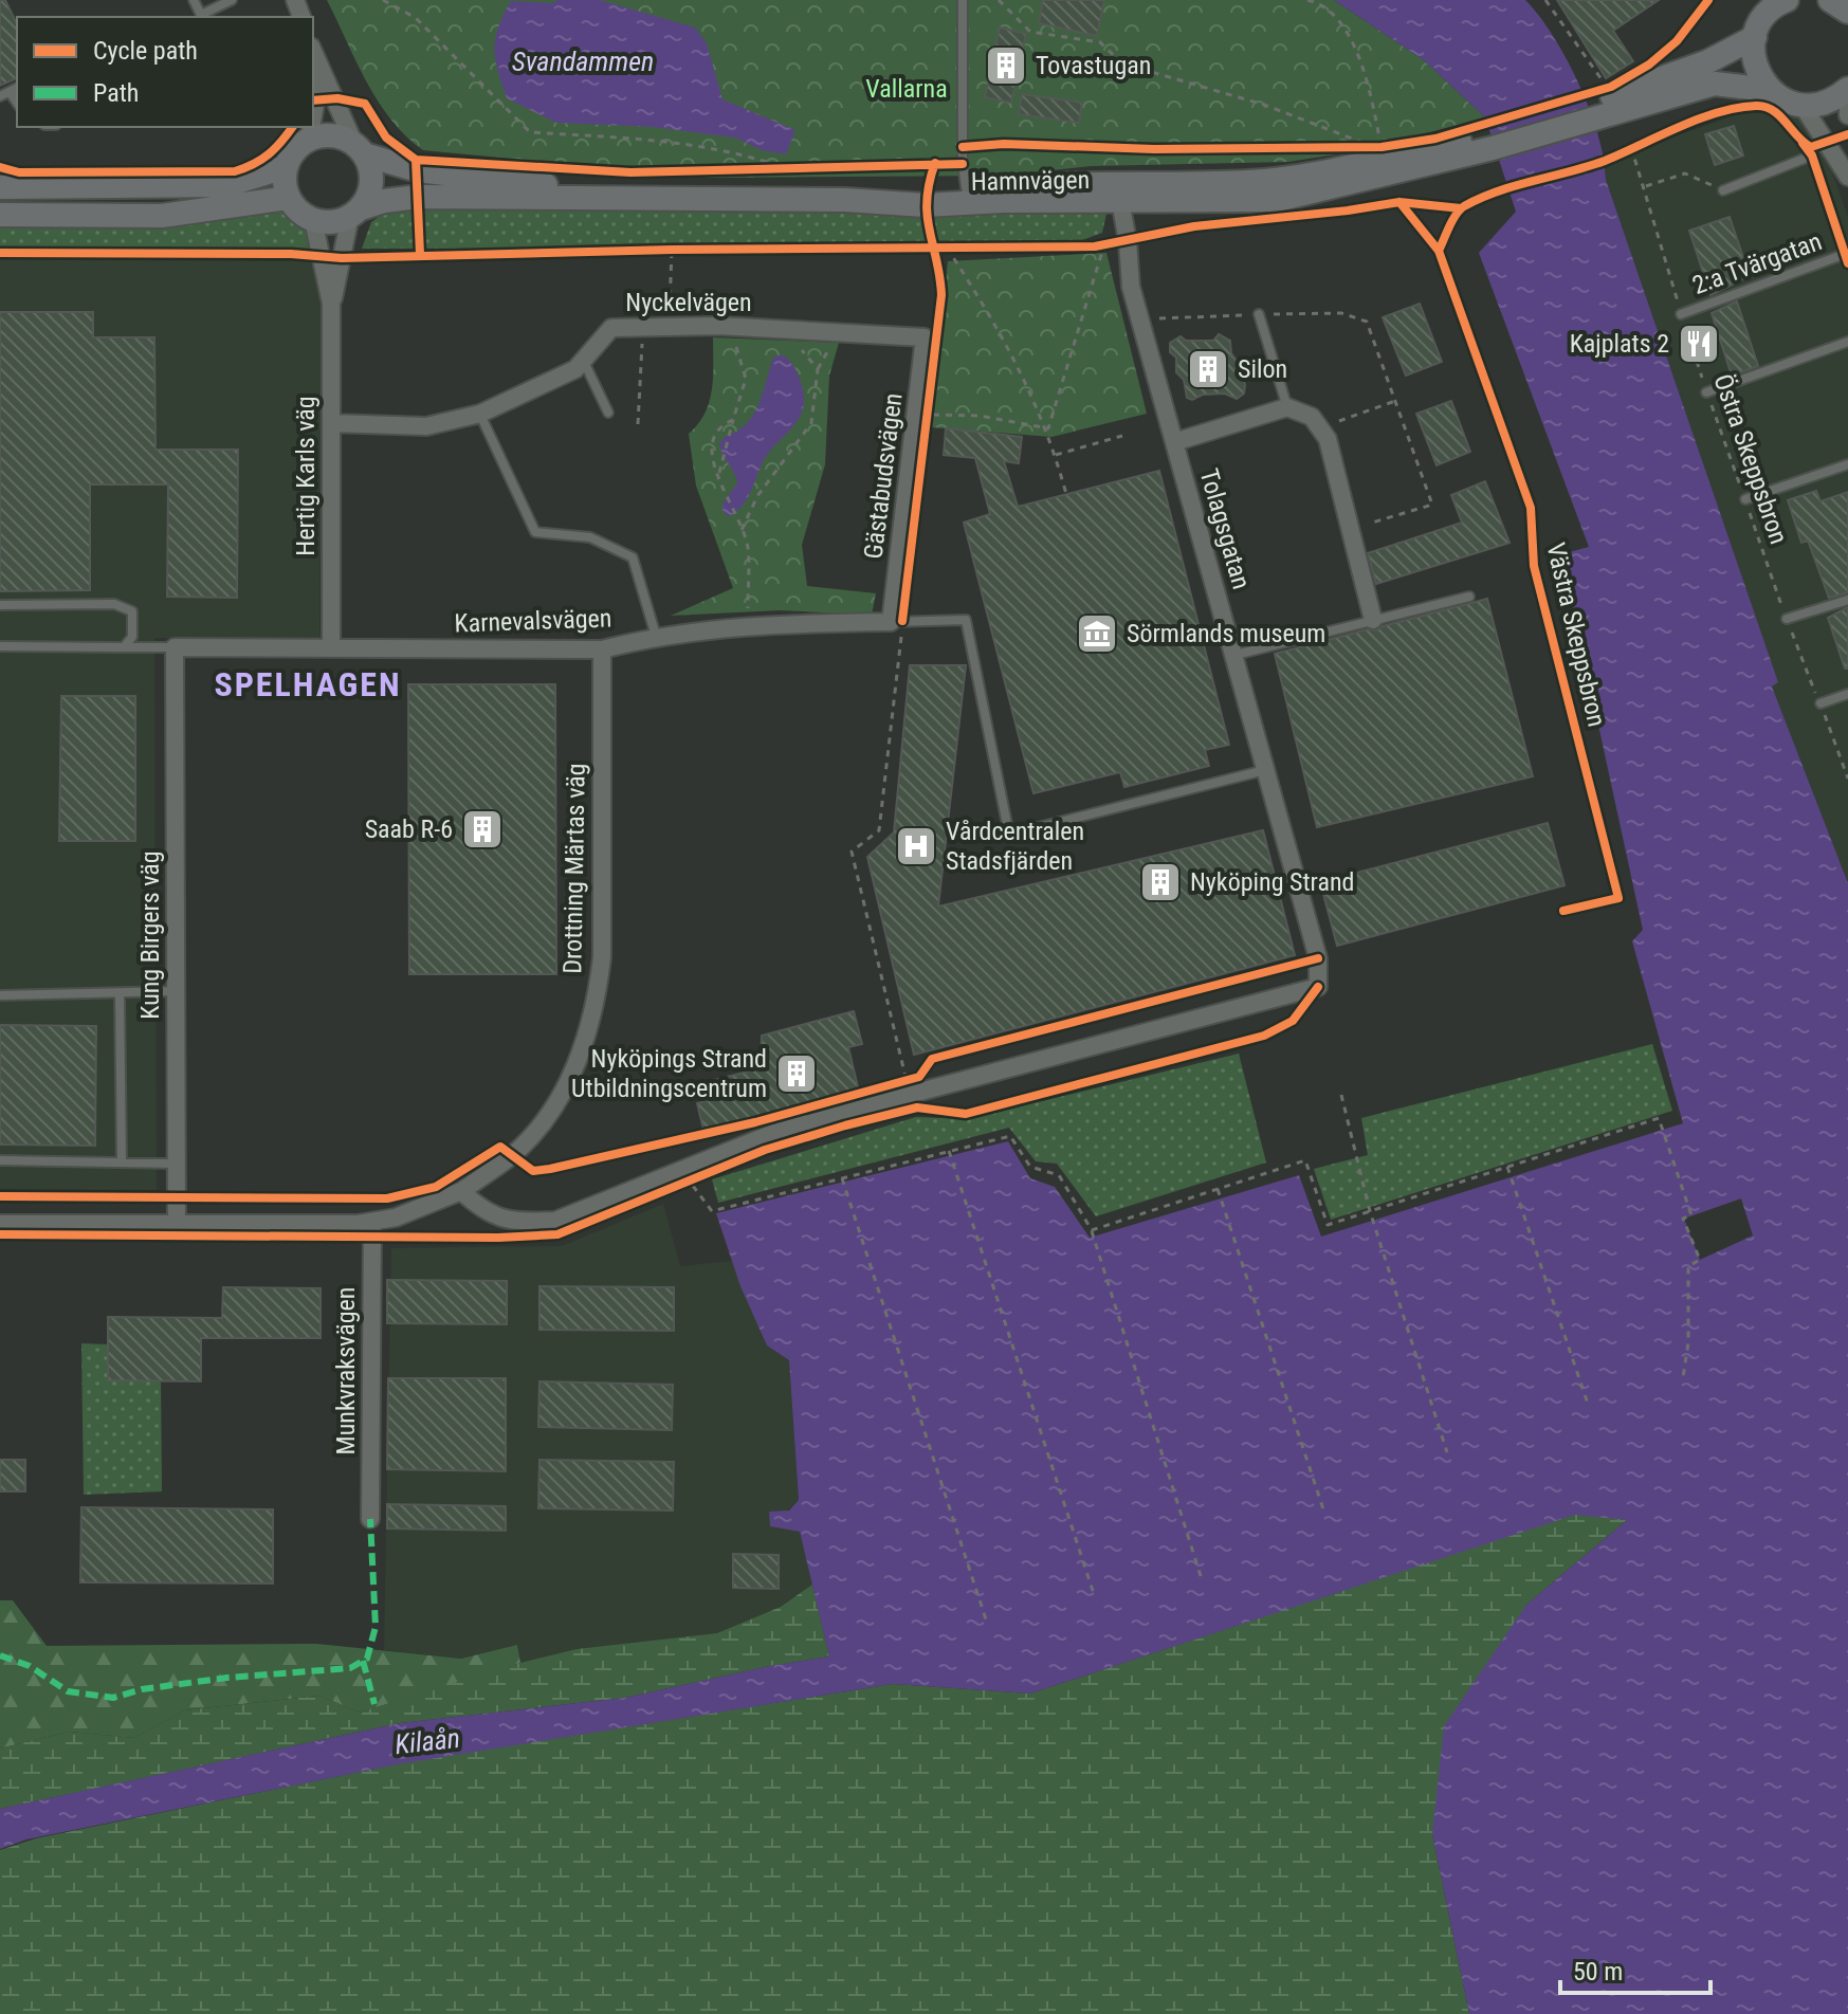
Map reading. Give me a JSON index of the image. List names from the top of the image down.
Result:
{
  "streets": {
    "main road": ["Hamnvägen"],
    "street": [
      "Nyckelvägen",
      "Hertig Karls väg",
      "Gästabudsvägen",
      "Tolagsgatan",
      "Karnevalsvägen",
      "Drottning Märtas väg",
      "Kung Birgers väg",
      "Munkvraksvägen"
    ],
    "lane": ["2:a Tvärgatan"],
    "path": ["Östra Skeppsbron"],
    "cycle path": ["Västra Skeppsbron"]
  },
  "crossings": [
    ["Hamnvägen", "Hertig Karls väg"],
    ["Hamnvägen", "Tolagsgatan"],
    ["2:a Tvärgatan", "Östra Skeppsbron"],
    ["Nyckelvägen", "Hertig Karls väg"],
    ["Nyckelvägen", "Gästabudsvägen"],
    ["Hertig Karls väg", "Karnevalsvägen"],
    ["Gästabudsvägen", "Karnevalsvägen"],
    ["Tolagsgatan", "Drottning Märtas väg"],
    ["Karnevalsvägen", "Drottning Märtas väg"],
    ["Karnevalsvägen", "Kung Birgers väg"],
    ["Drottning Märtas väg", "Kung Birgers väg"],
    ["Drottning Märtas väg", "Munkvraksvägen"]
  ],
  "districts": ["SPELHAGEN"],
  "water": ["Svandammen", "Kilaån"],
  "parks": ["Vallarna"],
  "places": {
    "building": [
      "Tovastugan",
      "Silon",
      "Saab R-6",
      "Nyköping Strand",
      "Nyköpings Strand Utbildningscentrum"
    ],
    "restaurant": ["Kajplats 2"],
    "museum": ["Sörmlands museum"],
    "hospital": ["Vårdcentralen Stadsfjärden"]
  },
  "legend": ["Cycle path", "Path"],
  "scale_bar": "50 m"
}
